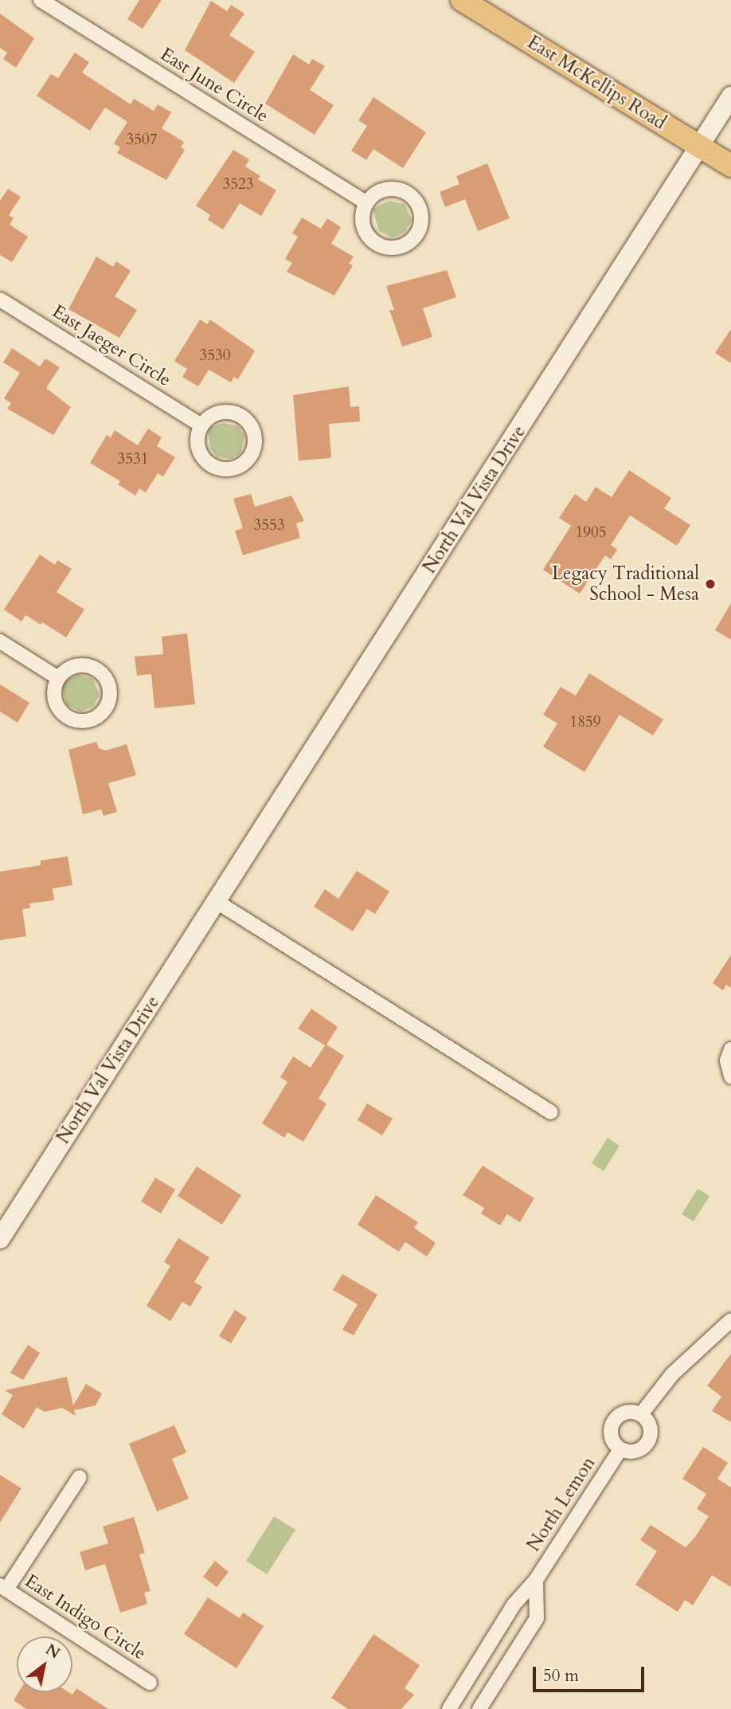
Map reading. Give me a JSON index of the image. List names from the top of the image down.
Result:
{
  "streets": {
    "main road": ["East McKellips Road", "North Val Vista Drive"],
    "street": [
      "East June Circle",
      "East Jaeger Circle",
      "North Lemon",
      "East Indigo Circle"
    ]
  },
  "crossings": [
    ["East McKellips Road", "North Val Vista Drive"]
  ],
  "places": ["Legacy Traditional School - Mesa"],
  "house_numbers": [
    "3507",
    "3523",
    "3530",
    "3531",
    "3553",
    "1905",
    "1859"
  ],
  "scale_bar": "50 m",
  "north": "top right"
}
